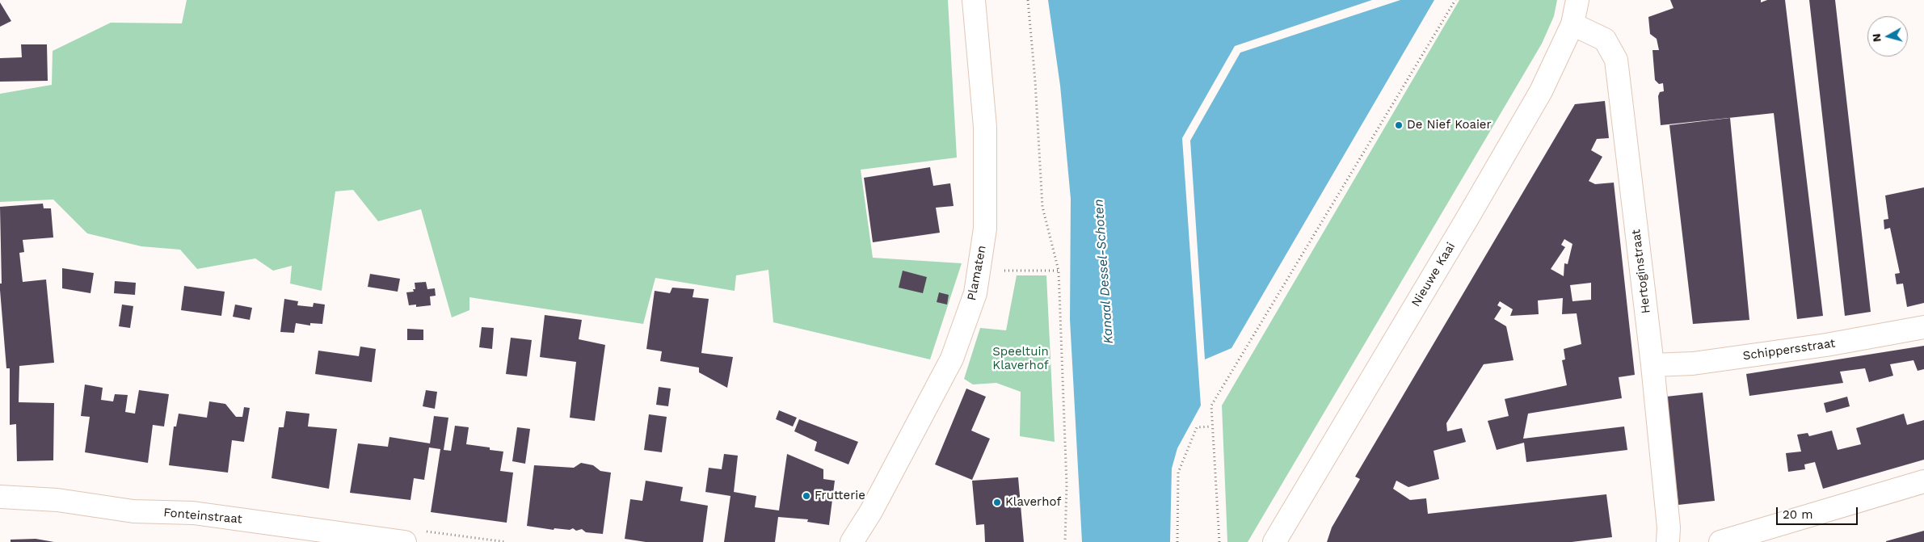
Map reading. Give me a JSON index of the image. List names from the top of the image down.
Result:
{
  "streets": {
    "street": [
      "Hertoginstraat",
      "Plamaten",
      "Nieuwe Kaai",
      "Schippersstraat",
      "Fonteinstraat"
    ]
  },
  "crossings": [
    ["Hertoginstraat", "Nieuwe Kaai"],
    ["Hertoginstraat", "Schippersstraat"]
  ],
  "water": ["Kanaal Dessel-Schoten"],
  "parks": ["Speeltuin Klaverhof"],
  "places": ["De Nief Koaier", "Frutterie", "Klaverhof"],
  "scale_bar": "20 m",
  "north": "left"
}
